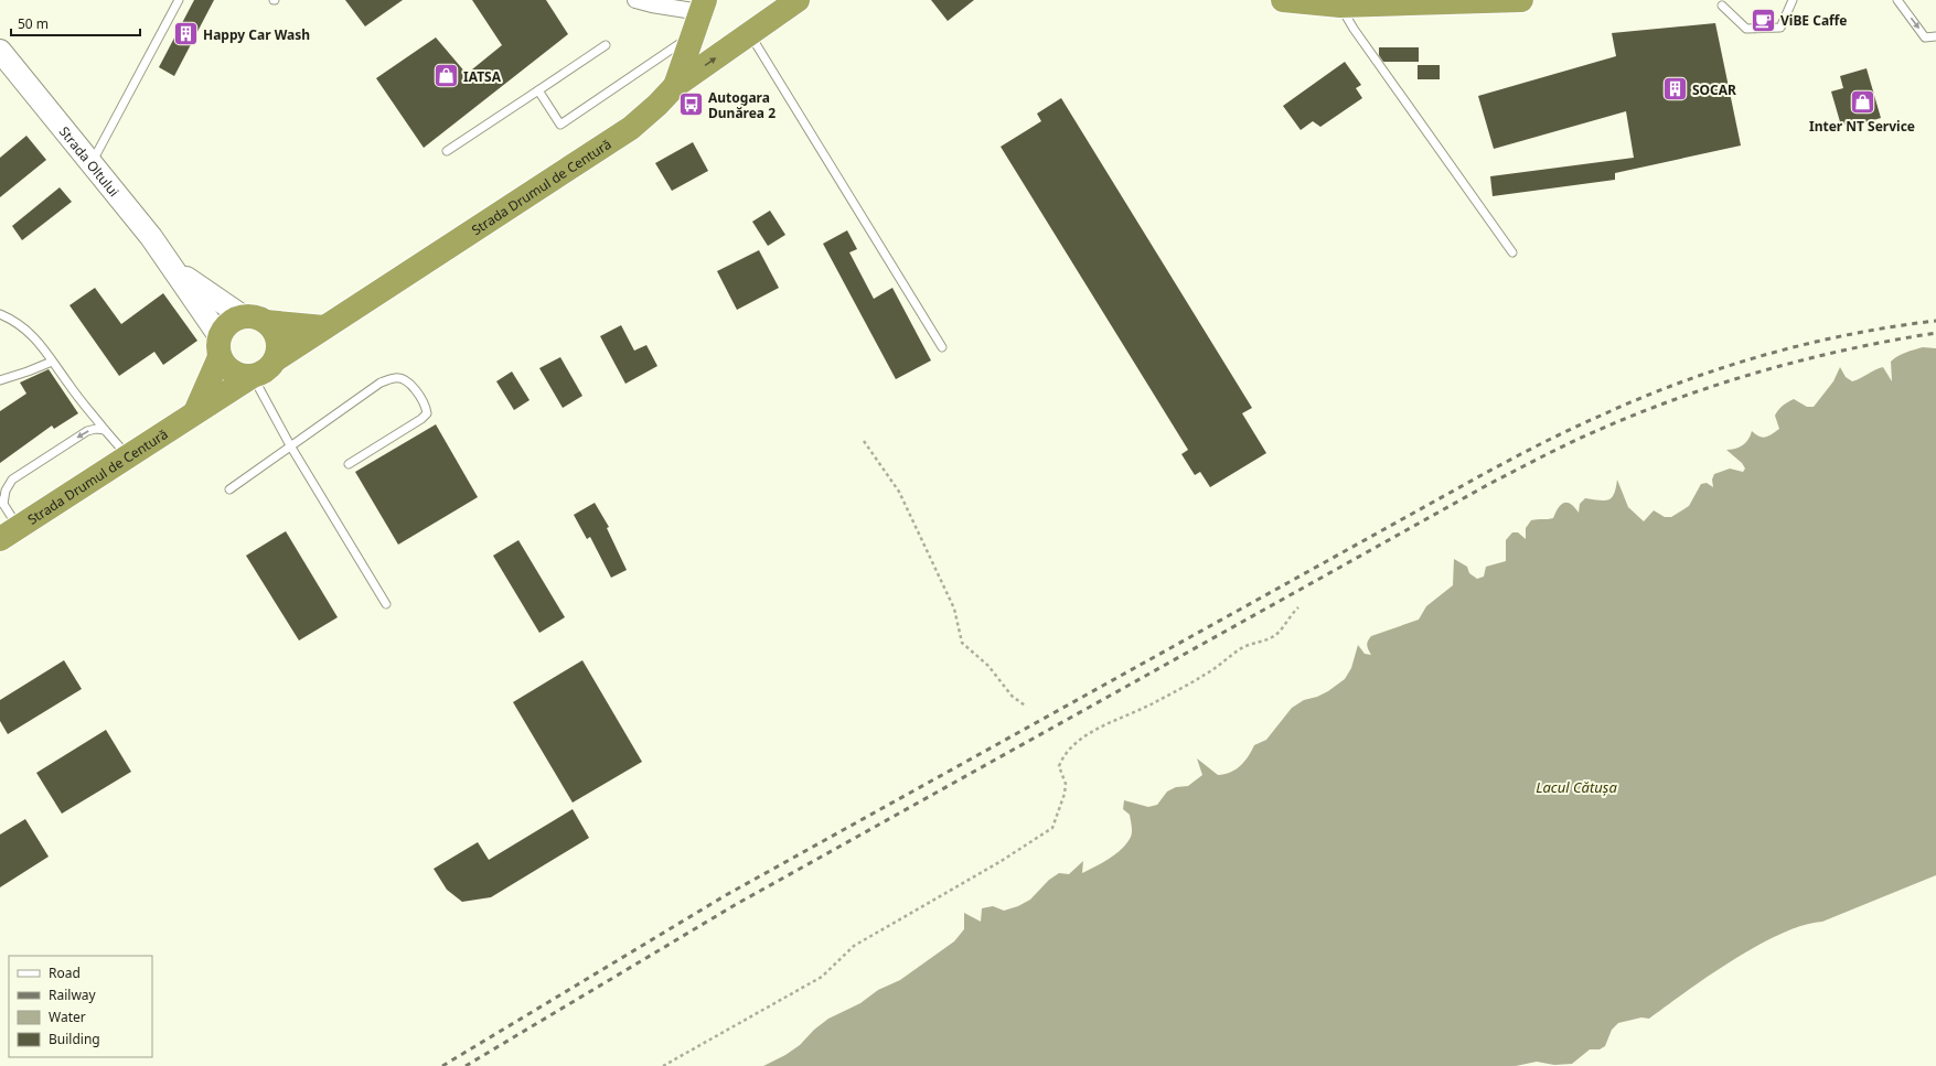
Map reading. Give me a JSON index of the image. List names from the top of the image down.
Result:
{
  "streets": {
    "highway": ["Strada Drumul de Centură"],
    "street": ["Strada Oltului"]
  },
  "crossings": [
    ["Strada Oltului", "Strada Drumul de Centură"]
  ],
  "water": ["Lacul Cătușa"],
  "places": {
    "cafe": ["ViBE Caffe"],
    "building": ["Happy Car Wash", "SOCAR"],
    "shop": ["IATSA", "Inter NT Service"],
    "bus stop": ["Autogara Dunărea 2"]
  },
  "legend": [
    "Road",
    "Railway",
    "Water",
    "Building"
  ],
  "scale_bar": "50 m"
}
